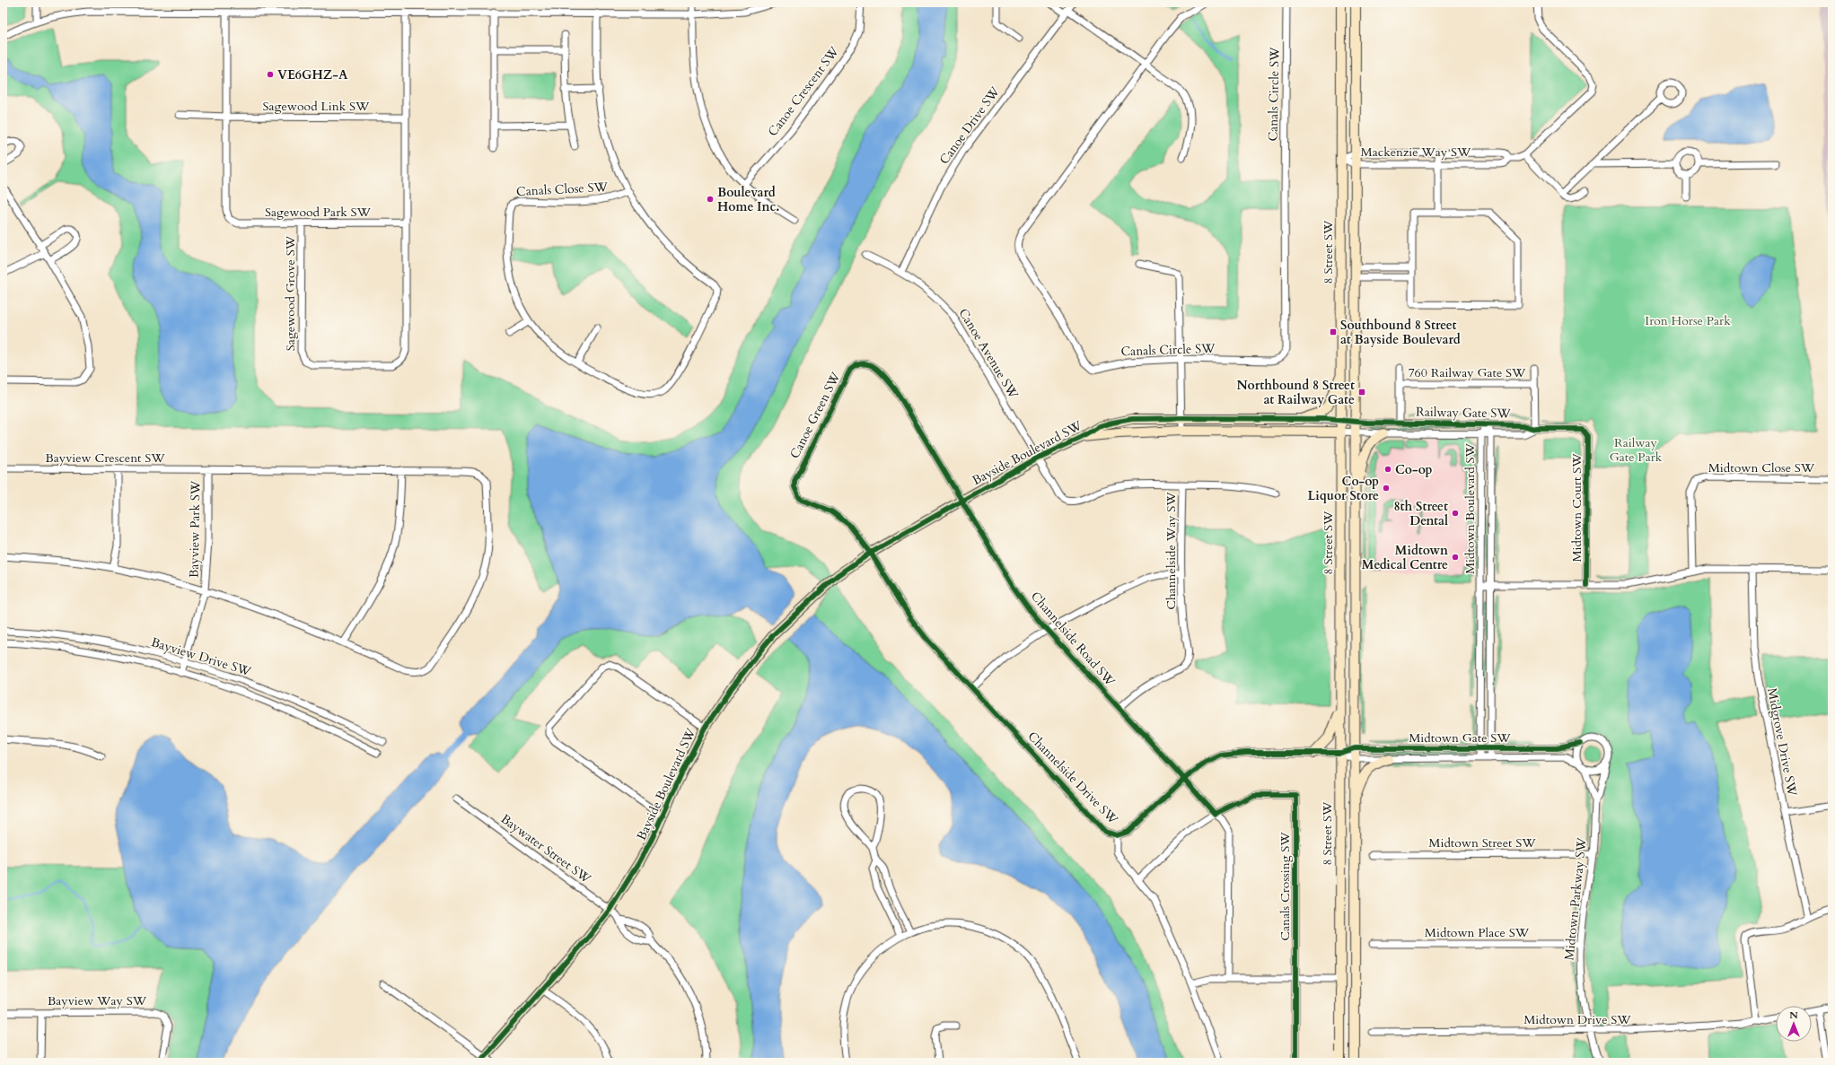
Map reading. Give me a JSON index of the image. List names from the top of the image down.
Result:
{
  "streets": {
    "main road": ["8 Street SW", "Bayside Boulevard SW"],
    "street": [
      "Canoe Crescent SW",
      "Canals Circle SW",
      "Sagewood Link SW",
      "Canoe Drive SW",
      "Mackenzie Way SW",
      "Canals Close SW",
      "Sagewood Park SW",
      "Sagewood Grove SW",
      "Canoe Avenue SW",
      "760 Railway Gate SW",
      "Railway Gate SW",
      "Canoe Green SW",
      "Bayview Crescent SW",
      "Midtown Close SW",
      "Midtown Court SW",
      "Midtown Boulevard SW",
      "Bayview Park SW",
      "Channelside Way SW",
      "Channelside Road SW",
      "Bayview Drive SW",
      "Midtown Gate SW",
      "Midgrove Drive SW",
      "Channelside Drive SW",
      "Midtown Street SW",
      "Baywater Street SW",
      "Canals Crossing SW",
      "Midtown Parkway SW",
      "Midtown Place SW",
      "Bayview Way SW",
      "Midtown Drive SW"
    ]
  },
  "crossings": [
    ["Sagewood Link SW", "Sagewood Park SW"],
    ["Canoe Drive SW", "Canoe Avenue SW"],
    ["Mackenzie Way SW", "8 Street SW"],
    ["Sagewood Park SW", "Sagewood Grove SW"],
    ["8 Street SW", "Railway Gate SW"],
    ["8 Street SW", "Bayside Boulevard SW"],
    ["8 Street SW", "Midtown Gate SW"],
    ["8 Street SW", "Channelside Drive SW"],
    ["Canoe Avenue SW", "Bayside Boulevard SW"],
    ["Canoe Avenue SW", "Channelside Way SW"],
    ["760 Railway Gate SW", "Railway Gate SW"],
    ["Railway Gate SW", "Bayside Boulevard SW"],
    ["Railway Gate SW", "Midtown Court SW"],
    ["Railway Gate SW", "Midtown Boulevard SW"],
    ["Canoe Green SW", "Bayside Boulevard SW"],
    ["Canoe Green SW", "Channelside Road SW"],
    ["Canoe Green SW", "Channelside Drive SW"],
    ["Bayside Boulevard SW", "Channelside Way SW"],
    ["Bayside Boulevard SW", "Channelside Road SW"],
    ["Bayside Boulevard SW", "Channelside Drive SW"],
    ["Bayside Boulevard SW", "Baywater Street SW"],
    ["Bayview Crescent SW", "Bayview Park SW"],
    ["Midtown Boulevard SW", "Midtown Gate SW"],
    ["Bayview Park SW", "Bayview Drive SW"],
    ["Channelside Way SW", "Channelside Road SW"],
    ["Channelside Road SW", "Channelside Drive SW"],
    ["Midtown Gate SW", "Channelside Drive SW"],
    ["Midtown Gate SW", "Midtown Parkway SW"],
    ["Midtown Street SW", "Midtown Parkway SW"],
    ["Midtown Parkway SW", "Midtown Place SW"],
    ["Midtown Parkway SW", "Midtown Drive SW"]
  ],
  "parks": ["Iron Horse Park", "Railway Gate Park"],
  "places": {
    "other": [
      "VE6GHZ-A",
      "Boulevard Home Inc.",
      "Co-op",
      "Co-op Liquor Store",
      "8th Street Dental",
      "Midtown Medical Centre"
    ],
    "transit": ["Southbound 8 Street at Bayside Boulevard", "Northbound 8 Street at Railway Gate"]
  },
  "north": "top"
}
